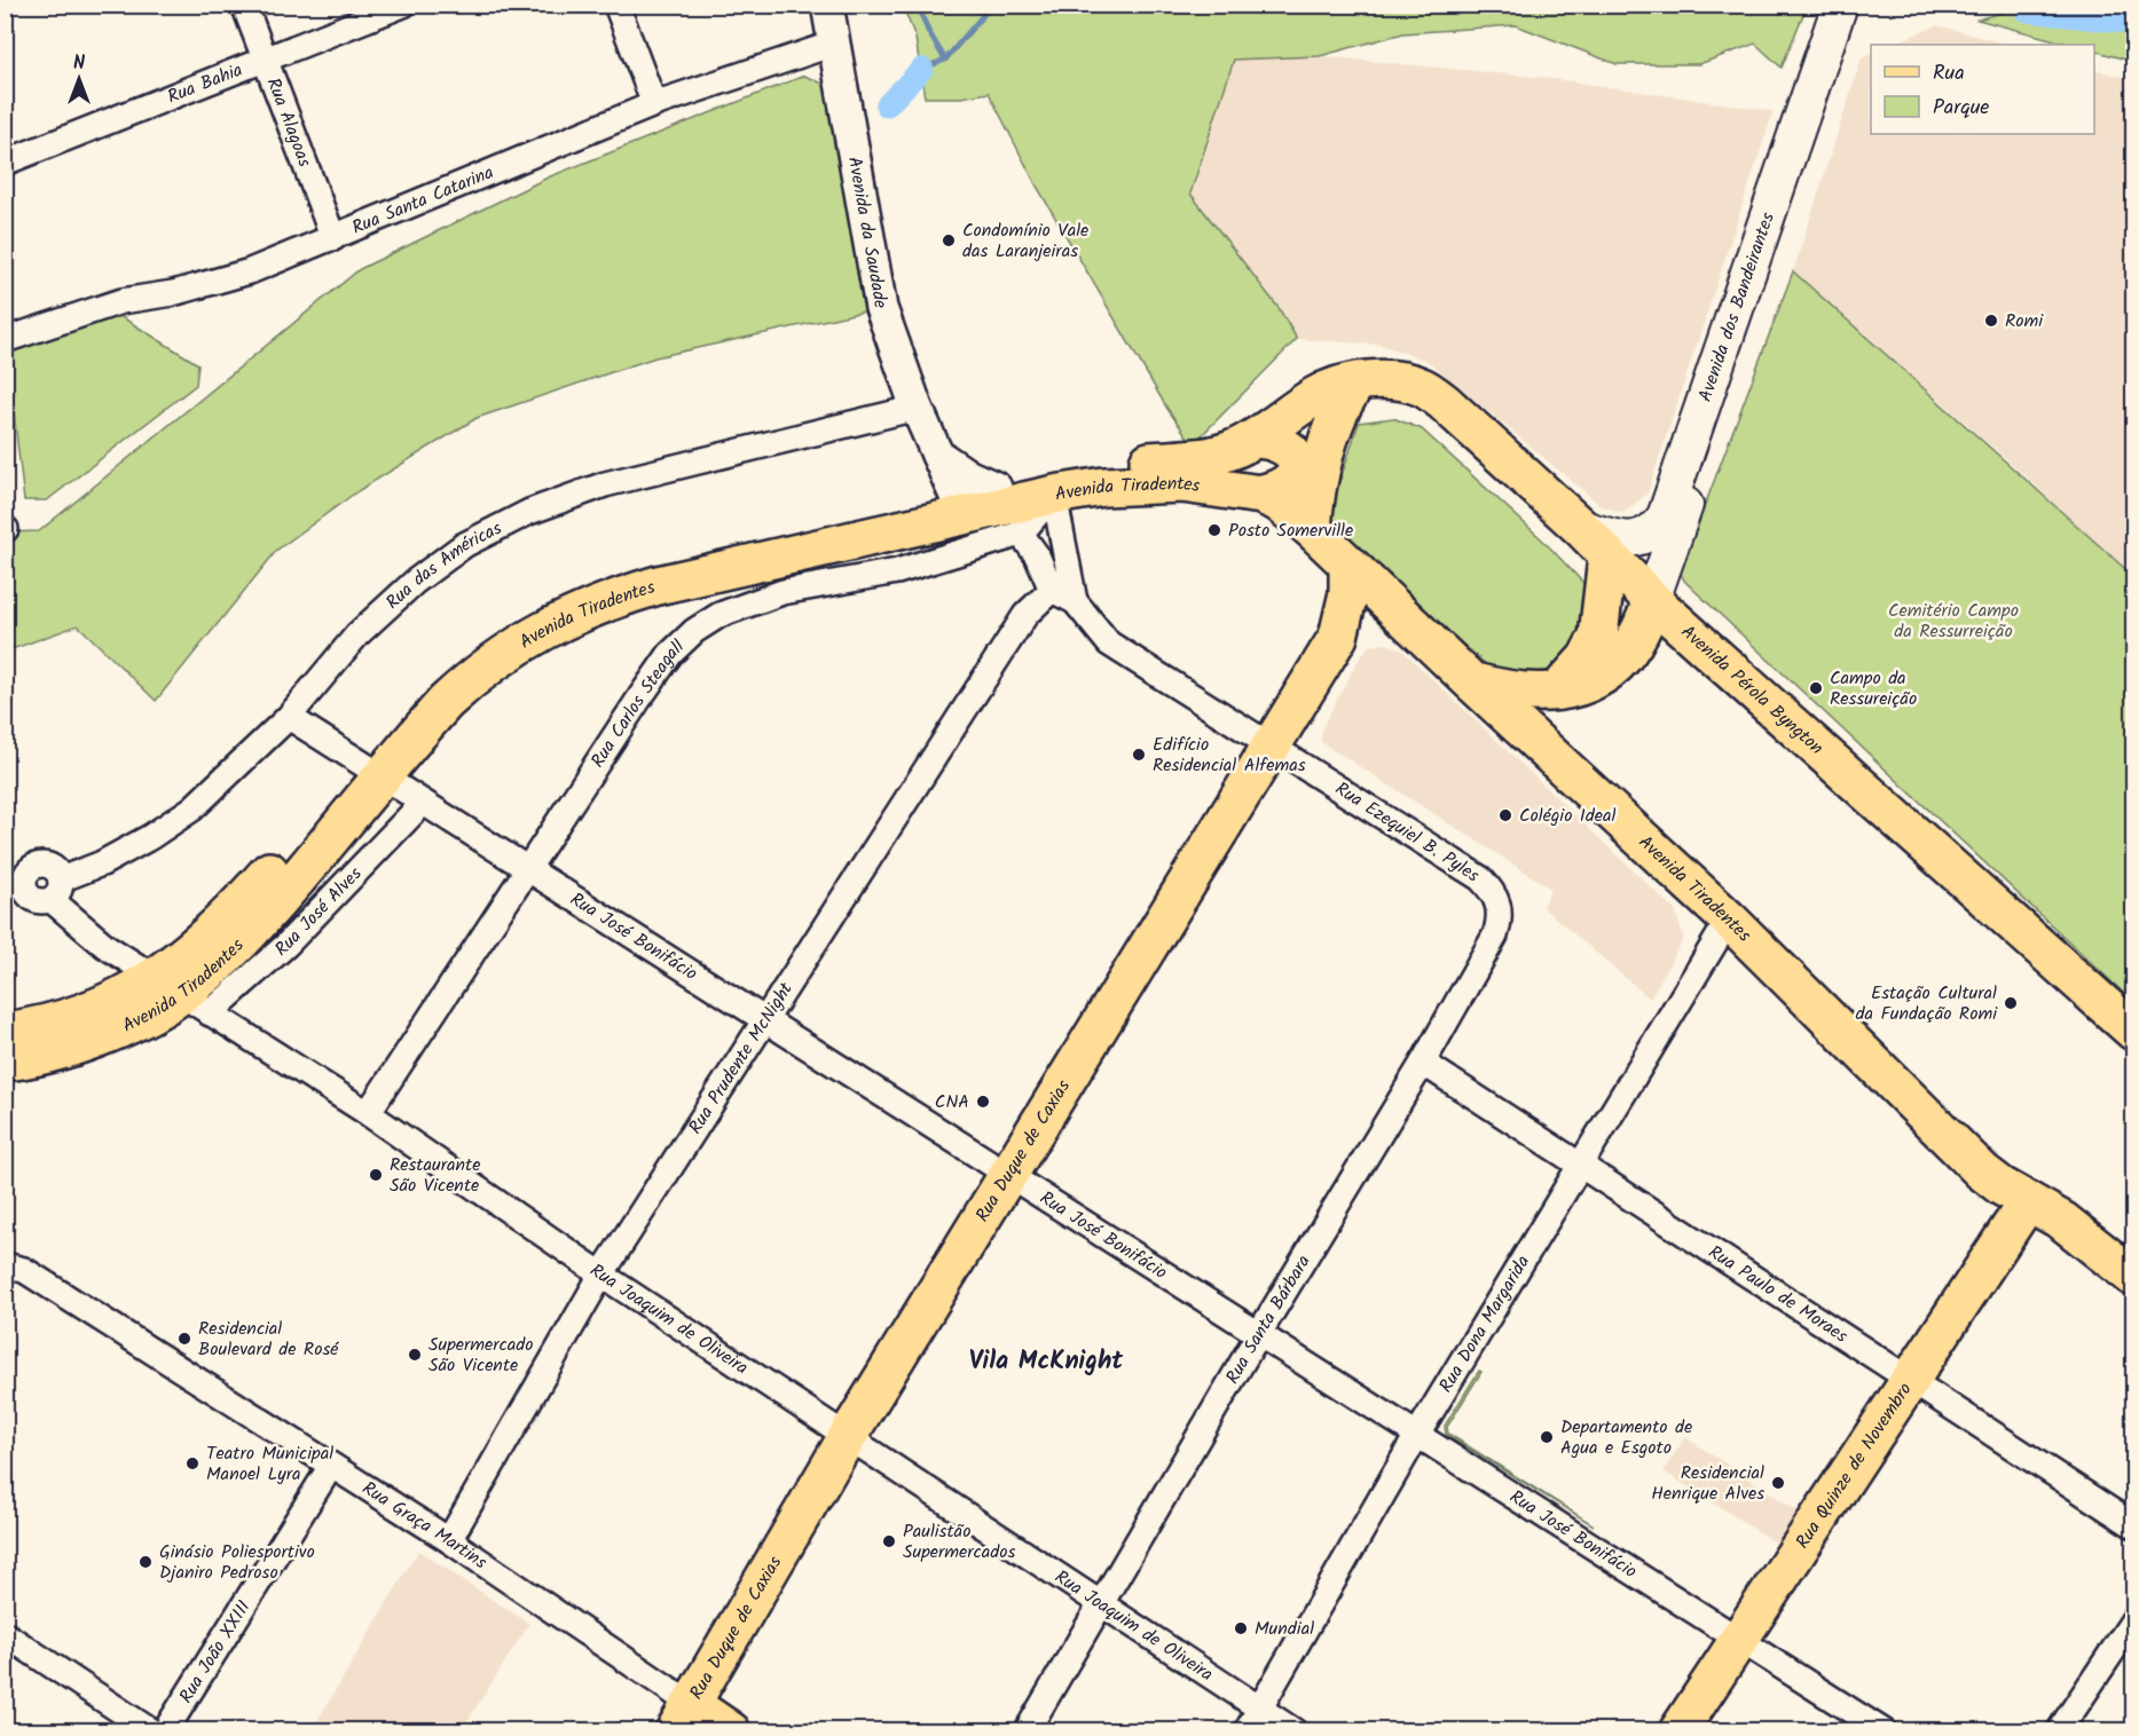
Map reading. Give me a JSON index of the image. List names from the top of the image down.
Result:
{
  "streets": {
    "main road": [
      "Avenida dos Bandeirantes",
      "Avenida Tiradentes",
      "Avenida Pérola Byngton",
      "Rua Duque de Caxias",
      "Rua Quinze de Novembro",
      "Rua Graça Martins"
    ],
    "street": [
      "Rua Bahia",
      "Rua Alagoas",
      "Rua Santa Catarina",
      "Avenida da Saudade",
      "Rua das Américas",
      "Rua Carlos Steagall",
      "Rua Ezequiel B. Pyles",
      "Rua José Alves",
      "Rua José Bonifácio",
      "Rua Prudente McNight",
      "Rua Paulo de Moraes",
      "Rua Joaquim de Oliveira",
      "Rua Santa Bárbara",
      "Rua Dona Margarida",
      "Rua João XXIII"
    ]
  },
  "crossings": [
    ["Rua Bahia", "Rua Alagoas"],
    ["Rua Alagoas", "Rua Santa Catarina"],
    ["Rua Santa Catarina", "Avenida da Saudade"],
    ["Avenida da Saudade", "Avenida Tiradentes"],
    ["Avenida da Saudade", "Rua das Américas"],
    ["Avenida dos Bandeirantes", "Avenida Pérola Byngton"],
    ["Avenida Tiradentes", "Avenida Pérola Byngton"],
    ["Avenida Tiradentes", "Rua José Alves"],
    ["Avenida Tiradentes", "Rua José Bonifácio"],
    ["Avenida Tiradentes", "Rua Duque de Caxias"],
    ["Avenida Tiradentes", "Rua Joaquim de Oliveira"],
    ["Avenida Tiradentes", "Rua Dona Margarida"],
    ["Avenida Tiradentes", "Rua Quinze de Novembro"],
    ["Rua das Américas", "Rua José Bonifácio"],
    ["Rua das Américas", "Rua Joaquim de Oliveira"],
    ["Rua Carlos Steagall", "Rua José Bonifácio"],
    ["Rua Carlos Steagall", "Rua Joaquim de Oliveira"],
    ["Rua Ezequiel B. Pyles", "Rua Duque de Caxias"],
    ["Rua Ezequiel B. Pyles", "Rua Santa Bárbara"],
    ["Rua José Alves", "Rua José Bonifácio"],
    ["Rua José Alves", "Rua Joaquim de Oliveira"],
    ["Rua José Bonifácio", "Rua Prudente McNight"],
    ["Rua José Bonifácio", "Rua Duque de Caxias"],
    ["Rua José Bonifácio", "Rua Santa Bárbara"],
    ["Rua José Bonifácio", "Rua Dona Margarida"],
    ["Rua José Bonifácio", "Rua Quinze de Novembro"],
    ["Rua Prudente McNight", "Rua Joaquim de Oliveira"],
    ["Rua Prudente McNight", "Rua Graça Martins"],
    ["Rua Duque de Caxias", "Rua Joaquim de Oliveira"],
    ["Rua Duque de Caxias", "Rua Graça Martins"],
    ["Rua Paulo de Moraes", "Rua Santa Bárbara"],
    ["Rua Paulo de Moraes", "Rua Dona Margarida"],
    ["Rua Paulo de Moraes", "Rua Quinze de Novembro"],
    ["Rua Joaquim de Oliveira", "Rua Santa Bárbara"],
    ["Rua Joaquim de Oliveira", "Rua Dona Margarida"],
    ["Rua Graça Martins", "Rua João XXIII"]
  ],
  "districts": ["Vila McKnight"],
  "parks": ["Cemitério Campo da Ressurreição"],
  "places": [
    "Condomínio Vale das Laranjeiras",
    "Romi",
    "Posto Somerville",
    "Campo da Ressureição",
    "Edifício Residencial Alfemas",
    "Colégio Ideal",
    "Estação Cultural da Fundação Romi",
    "CNA",
    "Restaurante São Vicente",
    "Residencial Boulevard de Rosé",
    "Supermercado São Vicente",
    "Departamento de Agua e Esgoto",
    "Teatro Municipal Manoel Lyra",
    "Residencial Henrique Alves",
    "Paulistão Supermercados",
    "Ginásio Poliesportivo Djaniro Pedroso",
    "Mundial"
  ],
  "legend": ["Rua", "Parque"],
  "north": "top"
}
